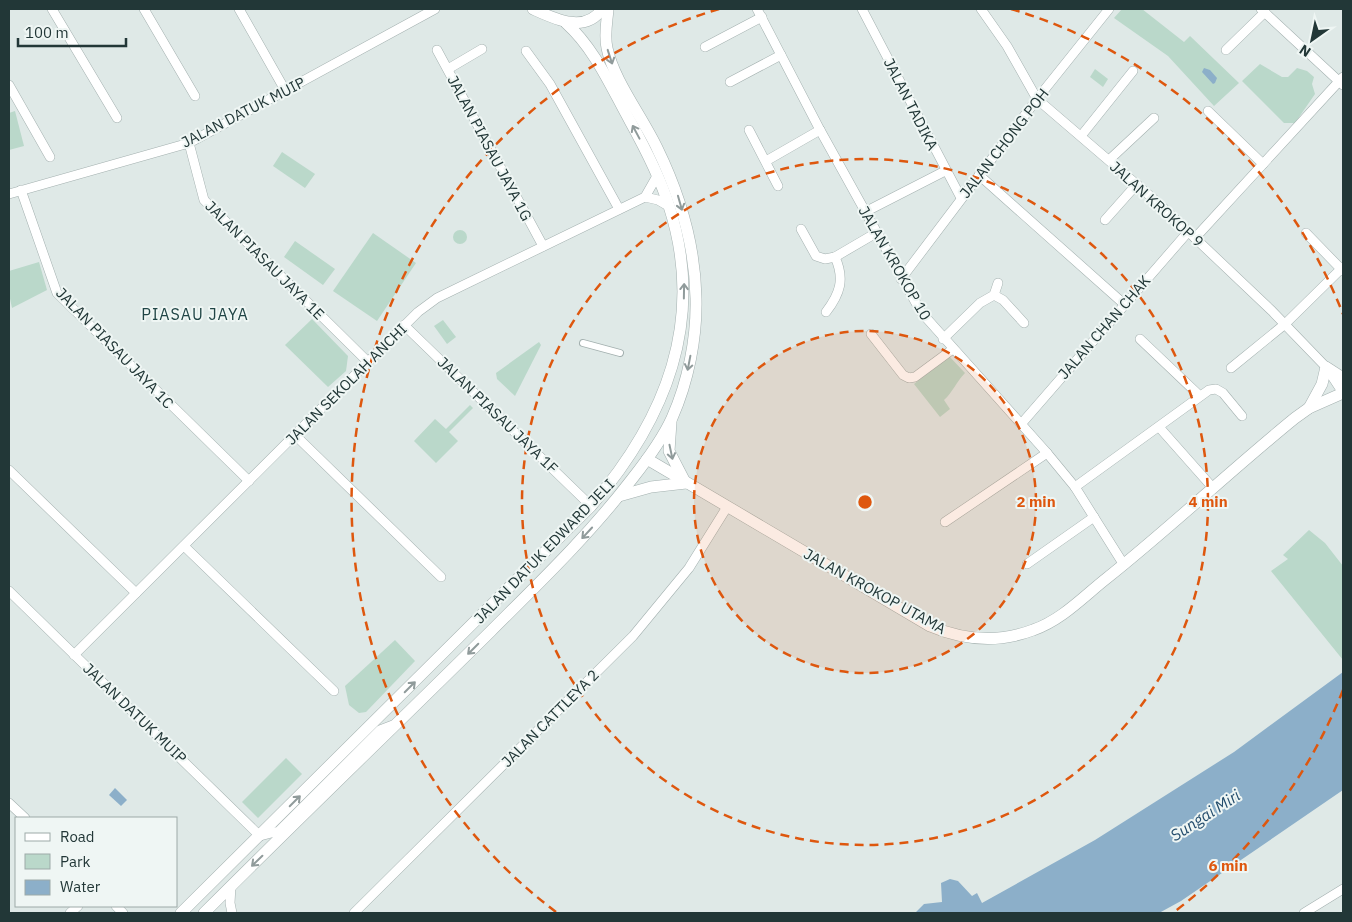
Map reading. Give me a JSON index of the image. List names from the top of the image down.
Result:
{
  "streets": {
    "street": [
      "JALAN TADIKA",
      "JALAN DATUK MUIP",
      "JALAN CHONG POH",
      "JALAN PIASAU JAYA 1G",
      "JALAN KROKOP 9",
      "JALAN PIASAU JAYA 1E",
      "JALAN KROKOP 10",
      "JALAN CHAN CHAK",
      "JALAN PIASAU JAYA 1C",
      "JALAN SEKOLAH ANCHI",
      "JALAN PIASAU JAYA 1F",
      "JALAN DATUK EDWARD JELI",
      "JALAN KROKOP UTAMA",
      "JALAN CATTLEYA 2"
    ]
  },
  "crossings": [
    ["JALAN TADIKA", "JALAN CHONG POH"],
    ["JALAN DATUK MUIP", "JALAN PIASAU JAYA 1E"],
    ["JALAN DATUK MUIP", "JALAN PIASAU JAYA 1C"],
    ["JALAN DATUK MUIP", "JALAN SEKOLAH ANCHI"],
    ["JALAN DATUK MUIP", "JALAN DATUK EDWARD JELI"],
    ["JALAN CHONG POH", "JALAN KROKOP 9"],
    ["JALAN CHONG POH", "JALAN KROKOP 10"],
    ["JALAN PIASAU JAYA 1G", "JALAN SEKOLAH ANCHI"],
    ["JALAN KROKOP 9", "JALAN CHAN CHAK"],
    ["JALAN KROKOP 9", "JALAN KROKOP UTAMA"],
    ["JALAN PIASAU JAYA 1E", "JALAN SEKOLAH ANCHI"],
    ["JALAN KROKOP 10", "JALAN CHAN CHAK"],
    ["JALAN KROKOP 10", "JALAN KROKOP UTAMA"],
    ["JALAN PIASAU JAYA 1C", "JALAN SEKOLAH ANCHI"],
    ["JALAN SEKOLAH ANCHI", "JALAN PIASAU JAYA 1F"],
    ["JALAN PIASAU JAYA 1F", "JALAN DATUK EDWARD JELI"],
    ["JALAN DATUK EDWARD JELI", "JALAN KROKOP UTAMA"],
    ["JALAN KROKOP UTAMA", "JALAN CATTLEYA 2"]
  ],
  "districts": ["PIASAU JAYA"],
  "water": ["Sungai Miri"],
  "legend": ["Road", "Park", "Water"],
  "scale_bar": "100 m",
  "north": "bottom left",
  "rings": ["2 min", "4 min", "6 min"]
}
